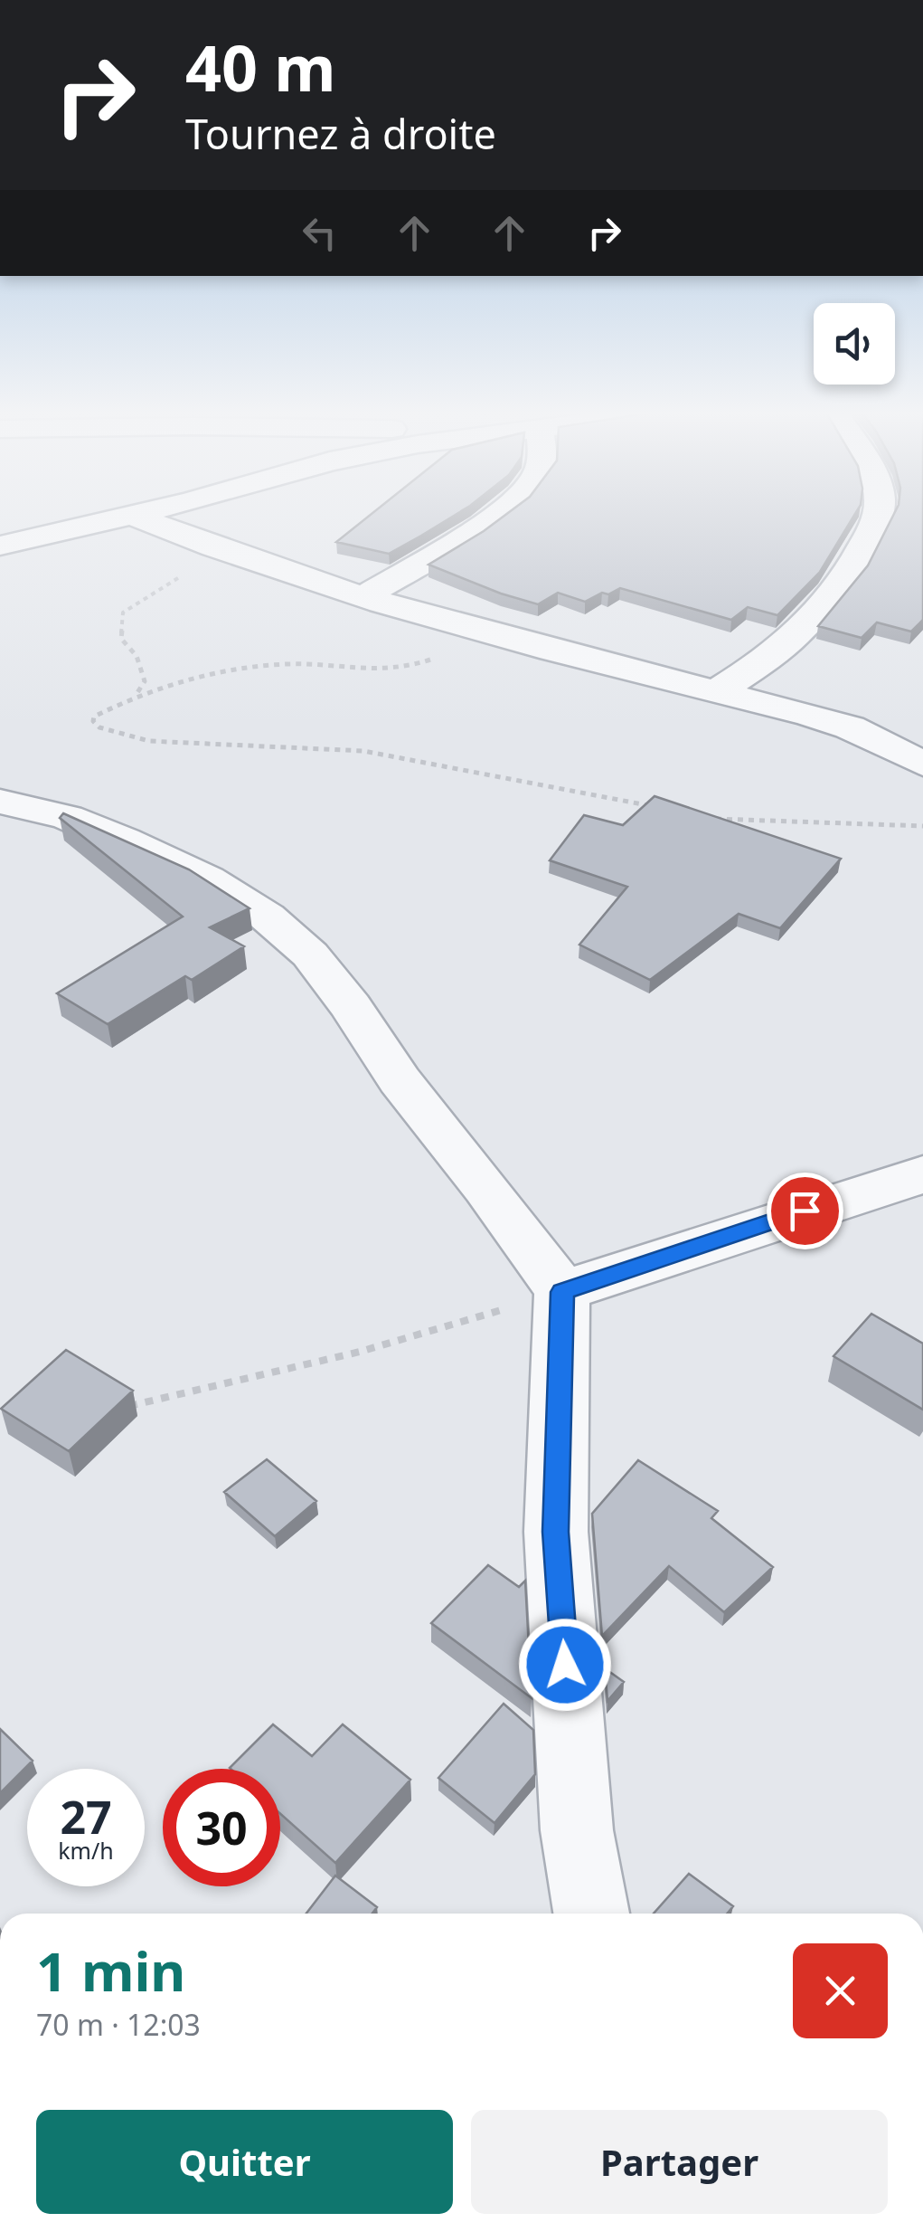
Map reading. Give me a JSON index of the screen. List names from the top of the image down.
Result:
{
  "page": {
    "turn": ["40 m", "Tournez à droite"],
    "speed": "27 km/h",
    "limit": "30",
    "heading": ["1 min", "70 m · 12:03"],
    "buttons": ["Quitter", "Partager"]
  }
}
